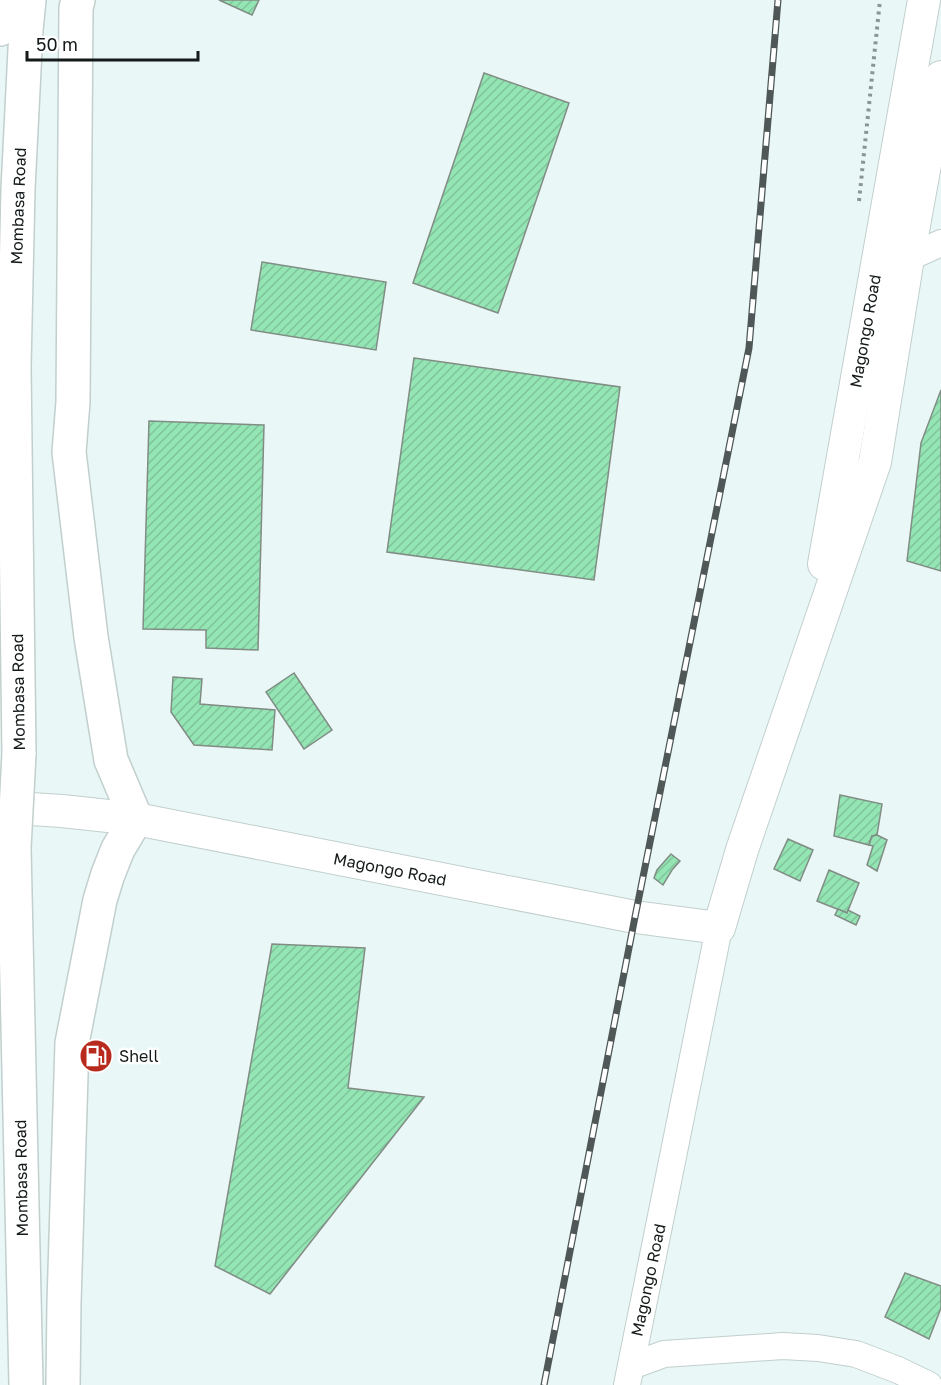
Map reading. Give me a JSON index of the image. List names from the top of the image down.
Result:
{
  "streets": {
    "highway": ["Mombasa Road"],
    "main road": ["Magongo Road"]
  },
  "places": {
    "fuel station": ["Shell"]
  },
  "scale_bar": "50 m"
}
